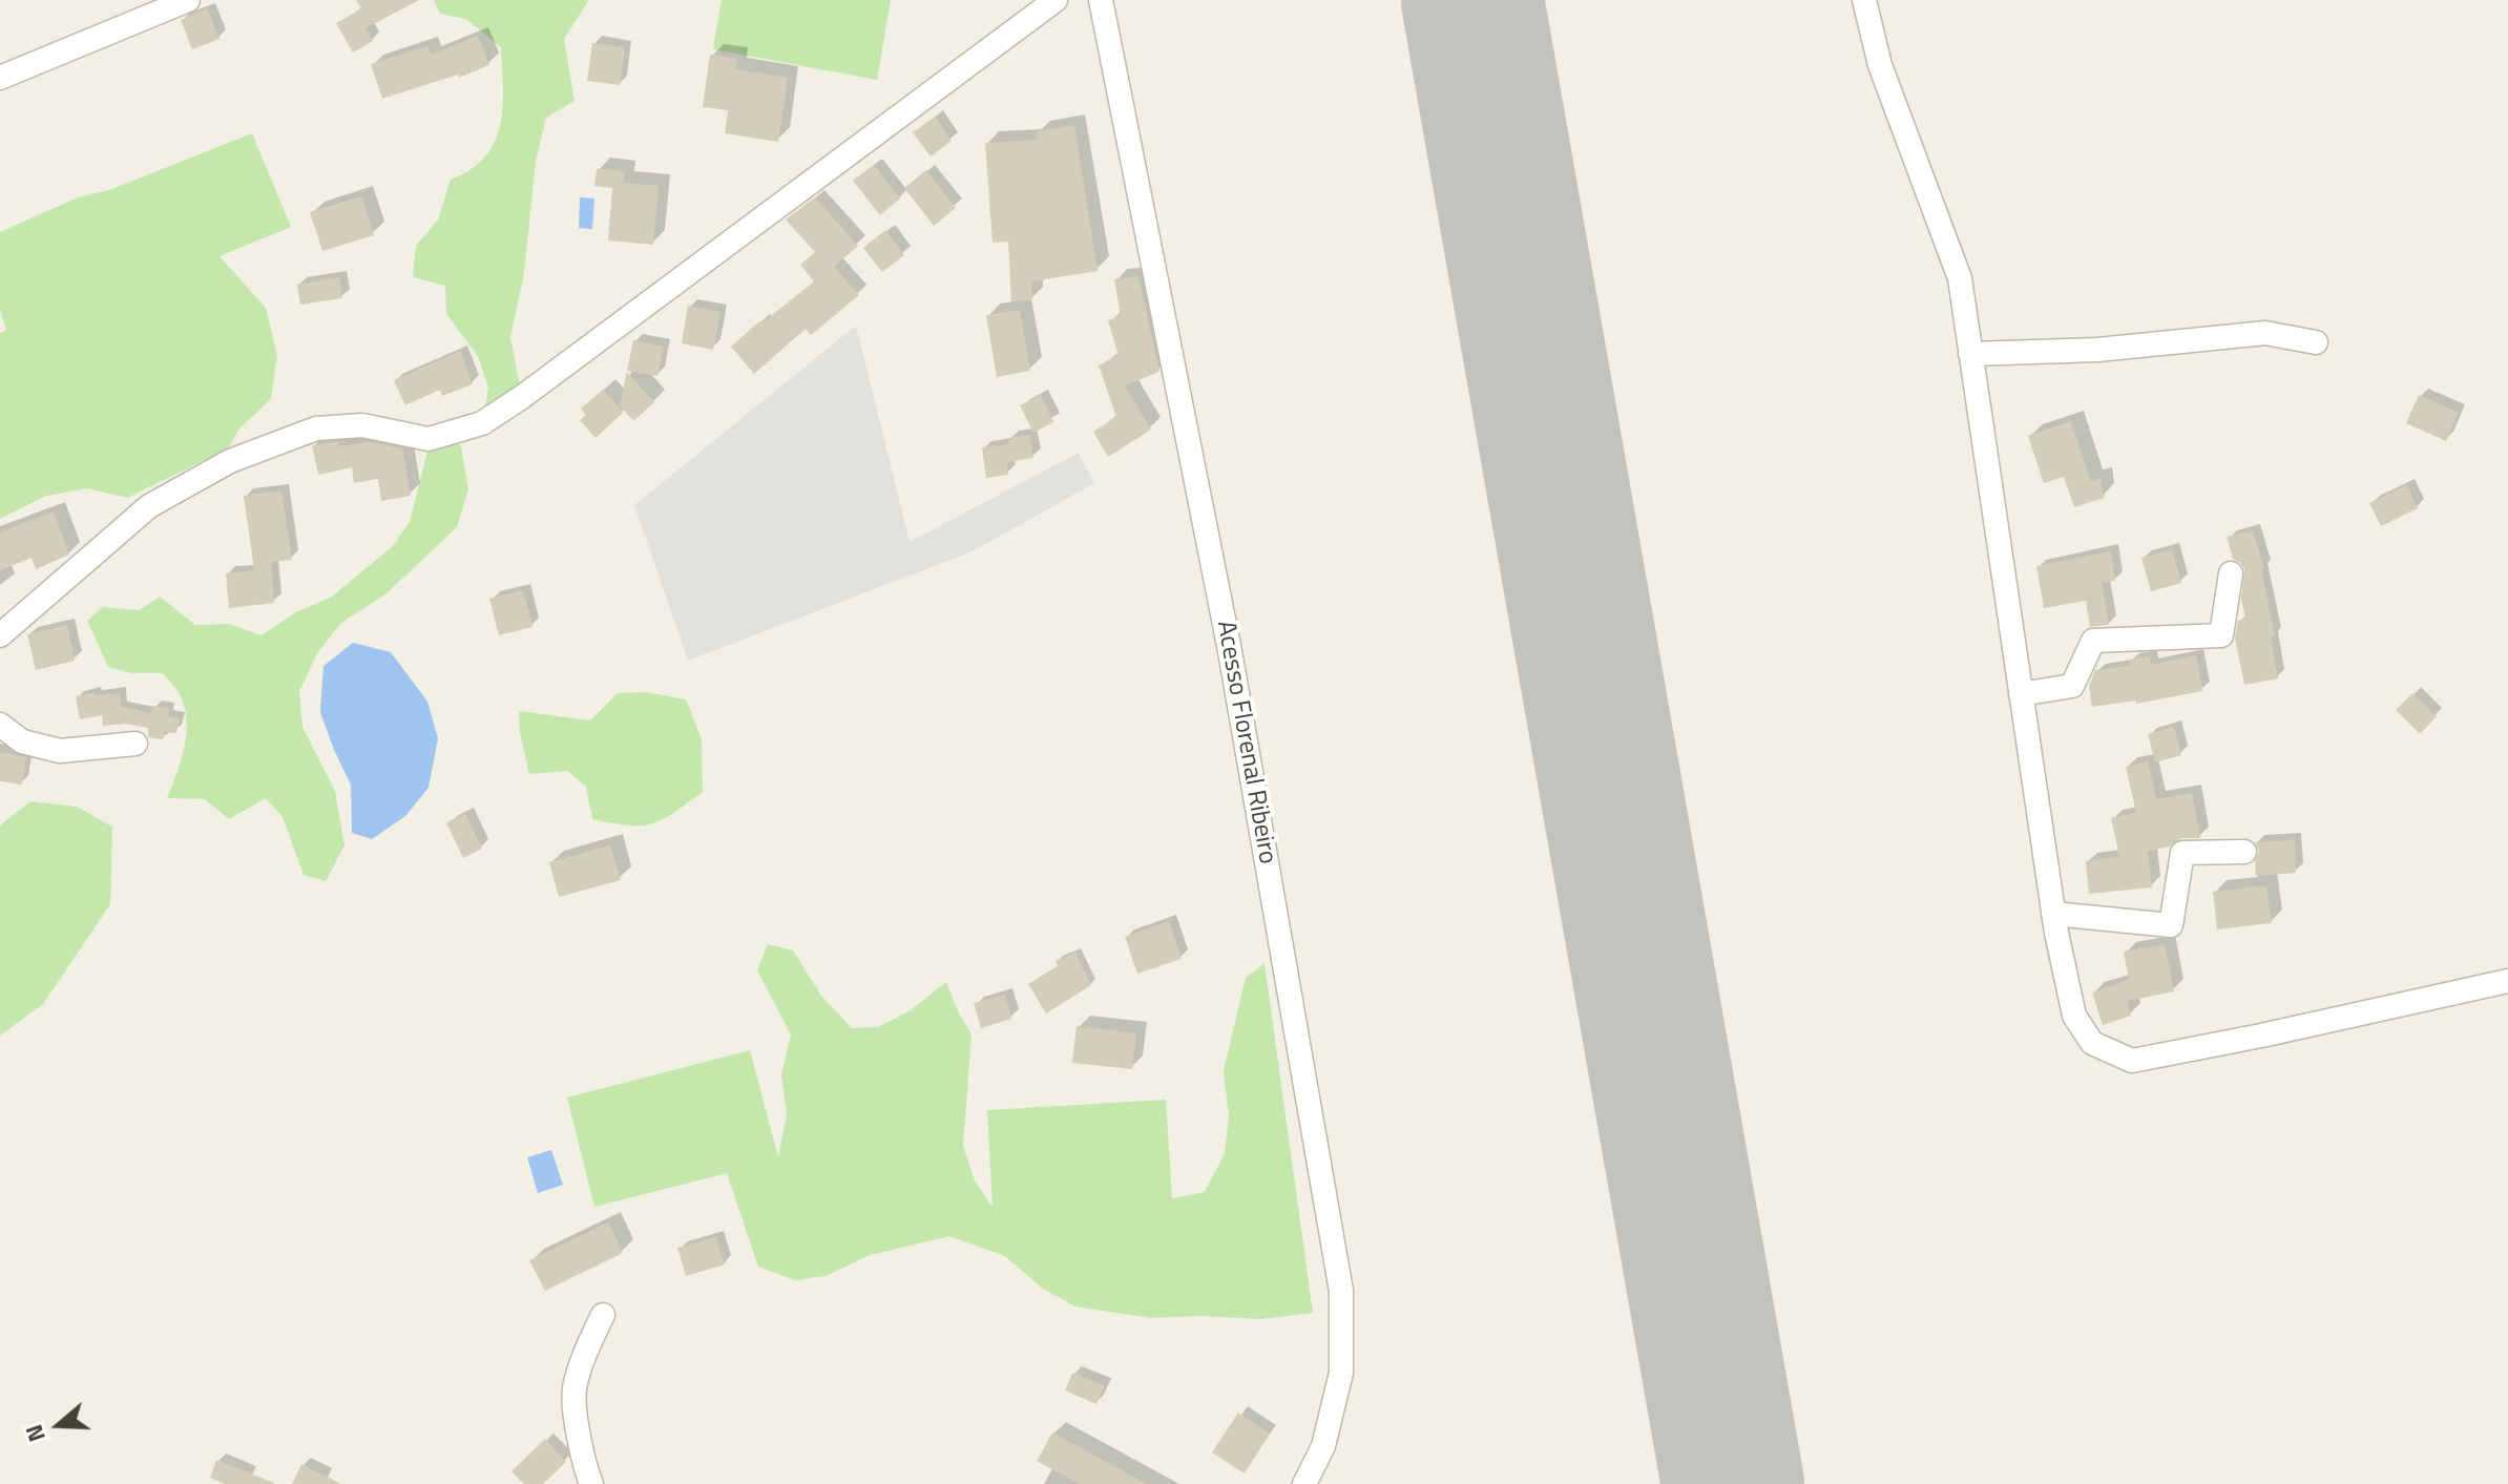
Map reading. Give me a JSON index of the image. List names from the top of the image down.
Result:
{
  "streets": {
    "street": ["Acesso Florenal Ribeiro"]
  },
  "north": "left"
}
